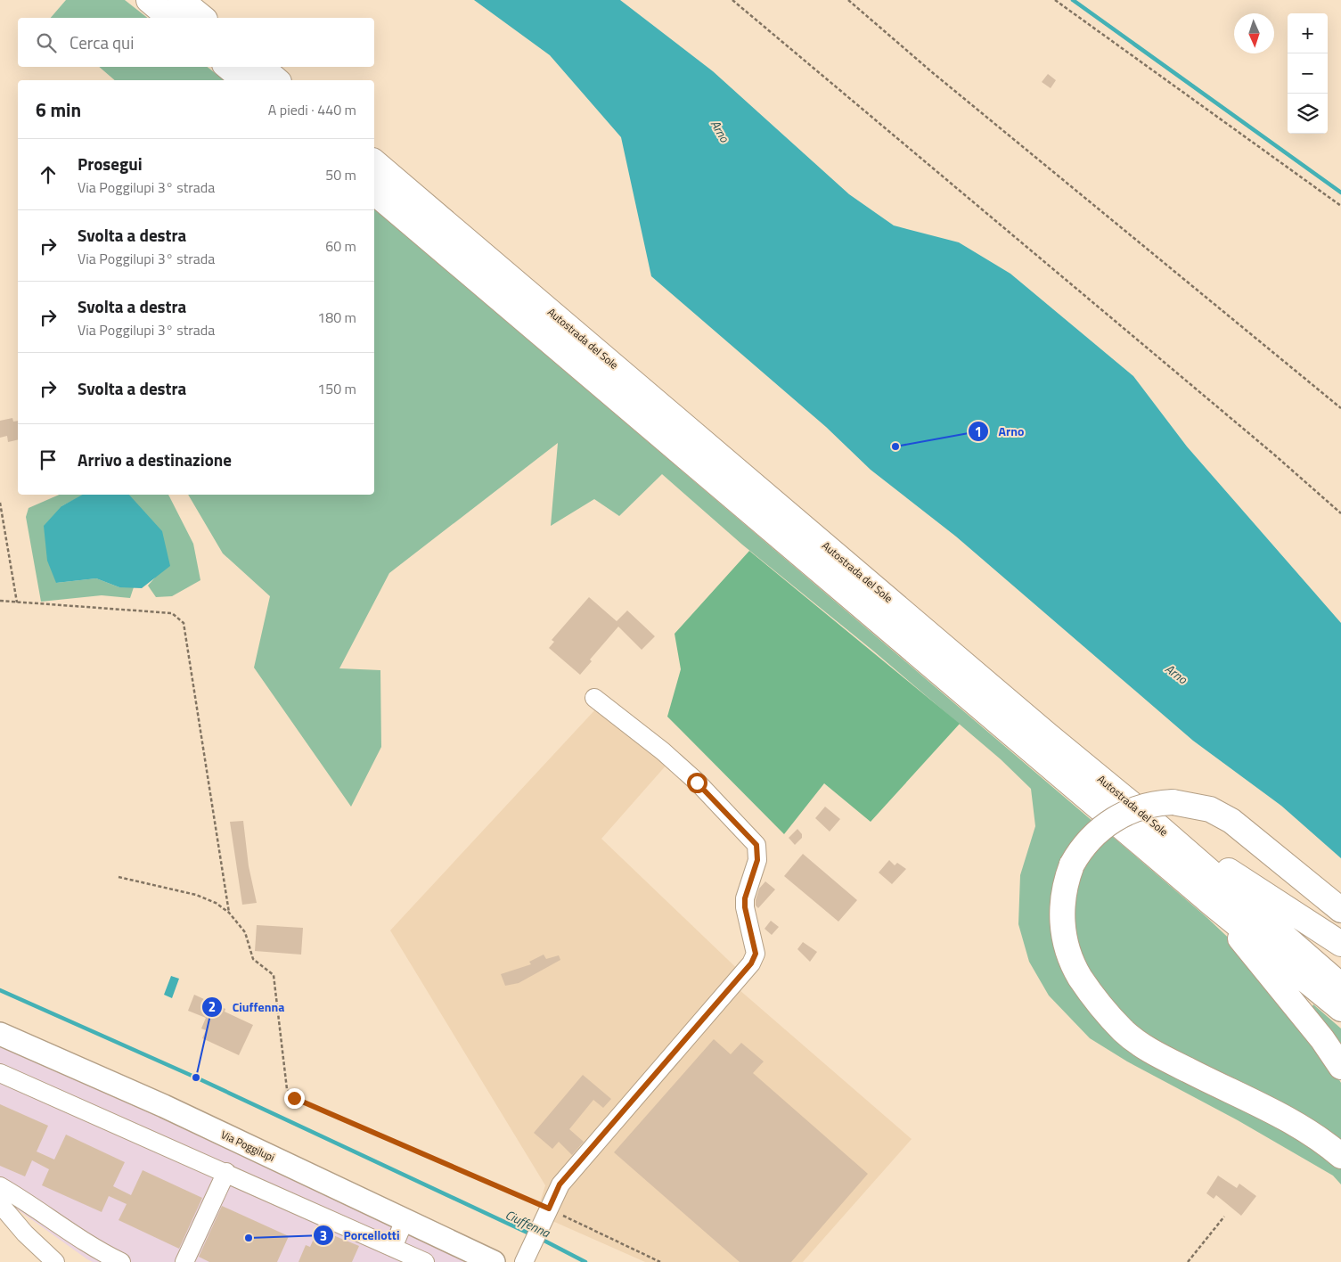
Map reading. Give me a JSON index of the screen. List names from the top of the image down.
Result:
{
  "streets": {
    "highway": ["Autostrada del Sole"],
    "main road": ["Via Poggilupi"]
  },
  "water": ["Arno", "Ciuffenna"],
  "places": ["Arno", "Ciuffenna", "Porcellotti"],
  "north": "bottom",
  "page": {
    "map_buttons": ["+", "−"],
    "search": "Cerca qui",
    "heading": ["6 min", "A piedi · 440 m"],
    "list": [
      ["Prosegui", "Via Poggilupi 3° strada", "50 m"],
      ["Svolta a destra", "Via Poggilupi 3° strada", "60 m"],
      ["Svolta a destra", "Via Poggilupi 3° strada", "180 m"],
      ["Svolta a destra", "150 m"],
      "Arrivo a destinazione"
    ]
  }
}
